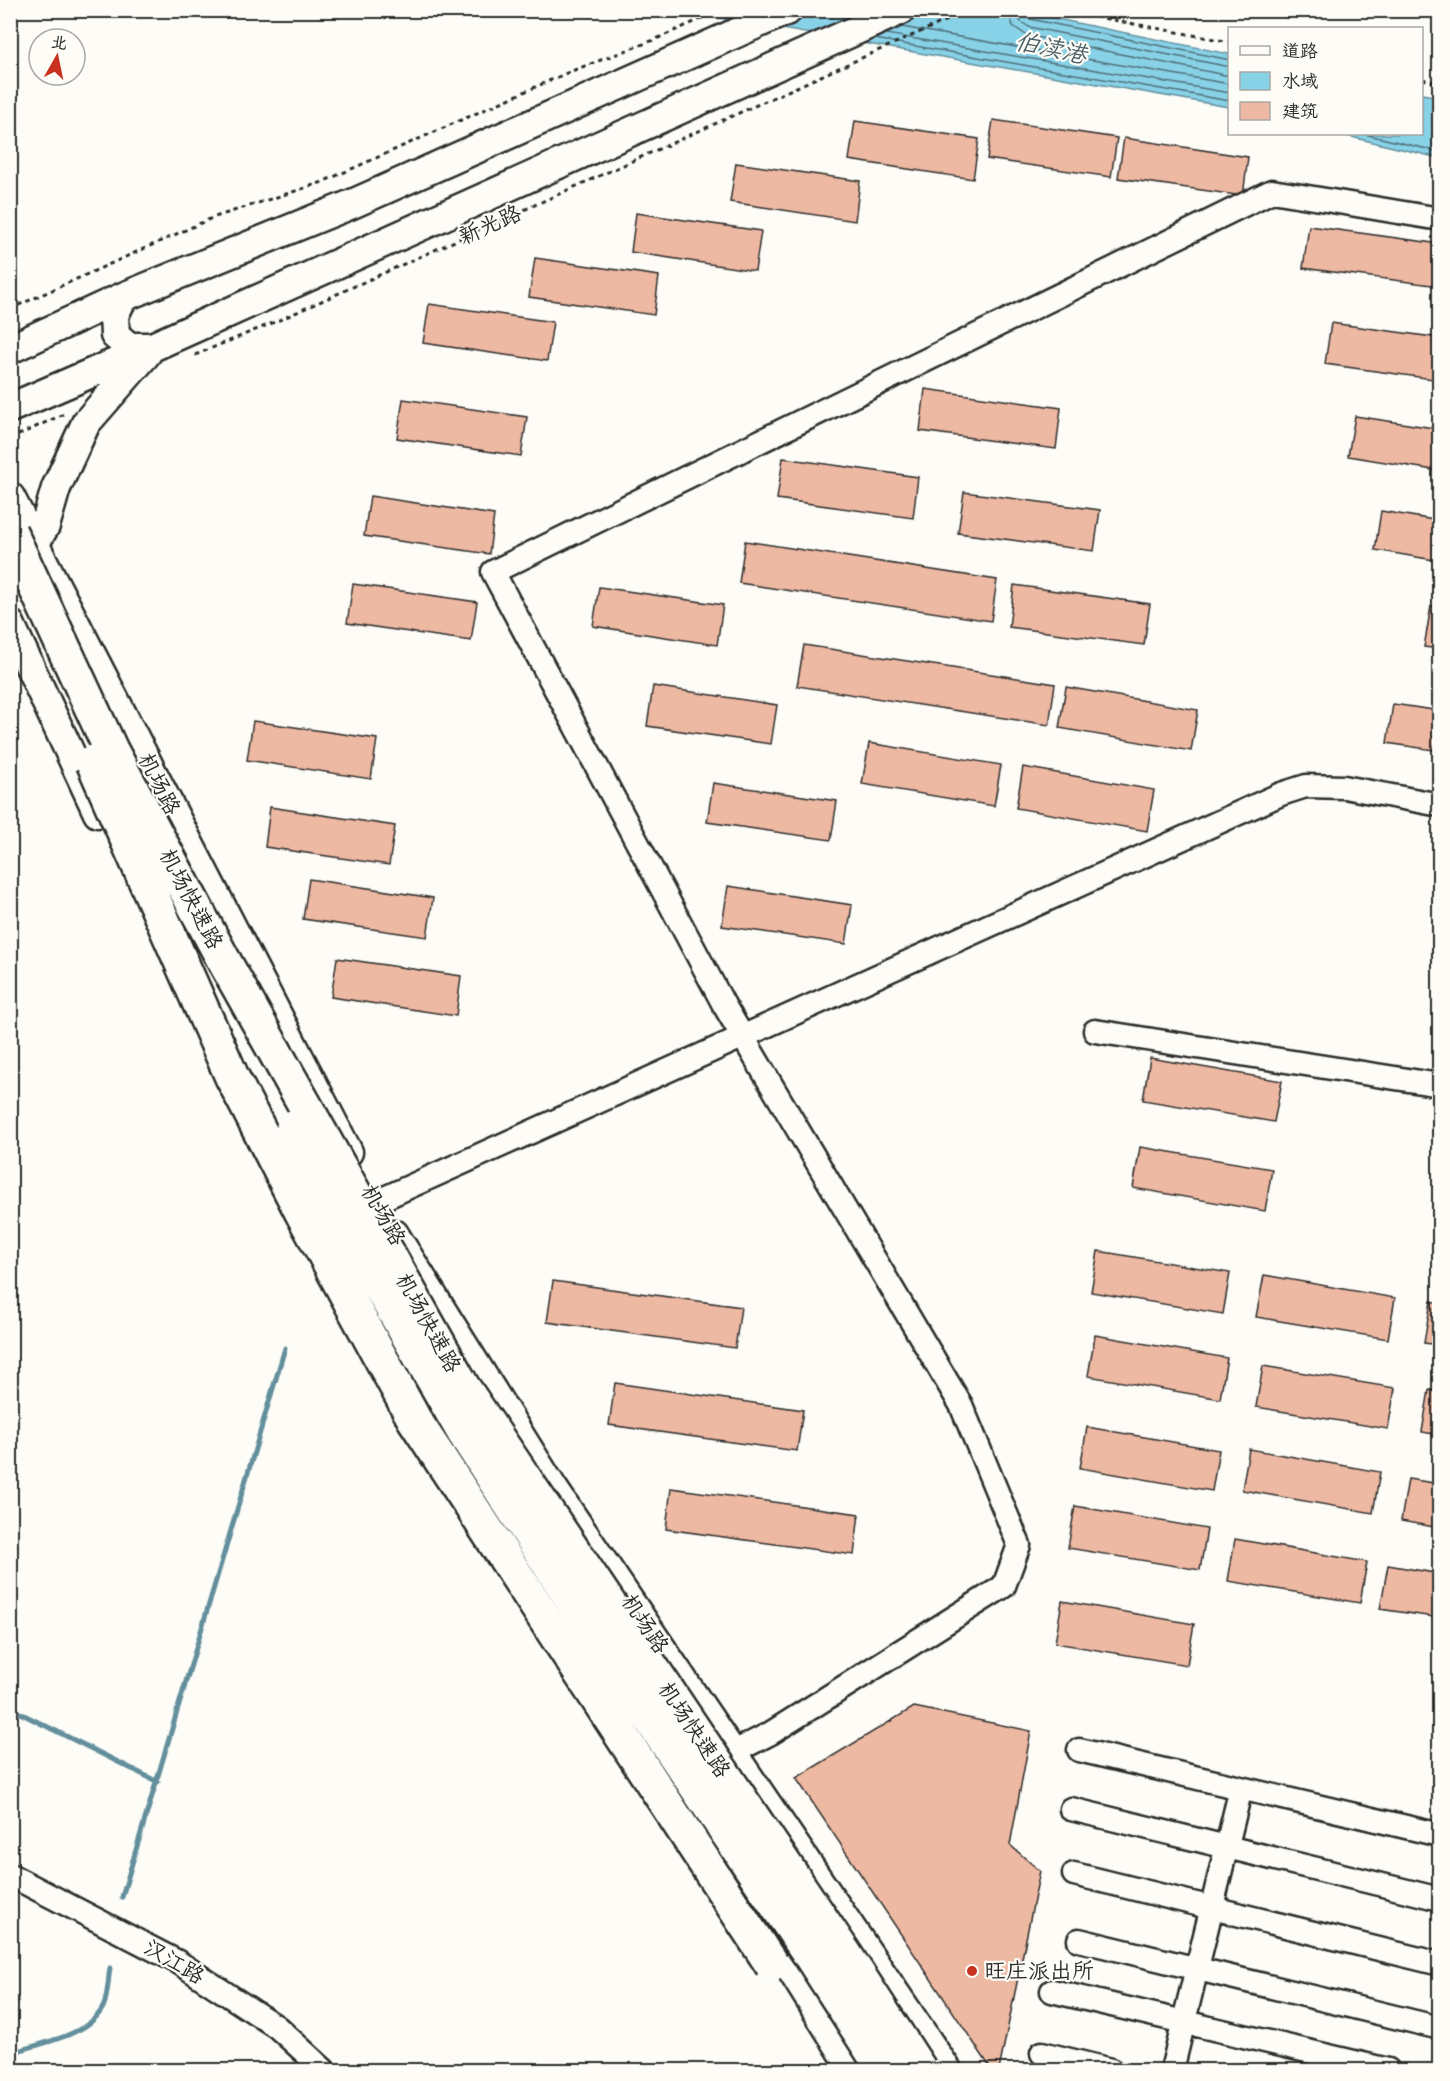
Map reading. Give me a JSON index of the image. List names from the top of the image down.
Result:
{
  "streets": {
    "highway": ["机场快速路"],
    "main road": ["新光路", "机场路"],
    "street": ["汉江路"]
  },
  "crossings": [
    ["机场路", "机场快速路"]
  ],
  "water": ["伯渎港"],
  "places": ["旺庄派出所"],
  "legend": ["道路", "水域", "建筑"],
  "north": "top"
}
